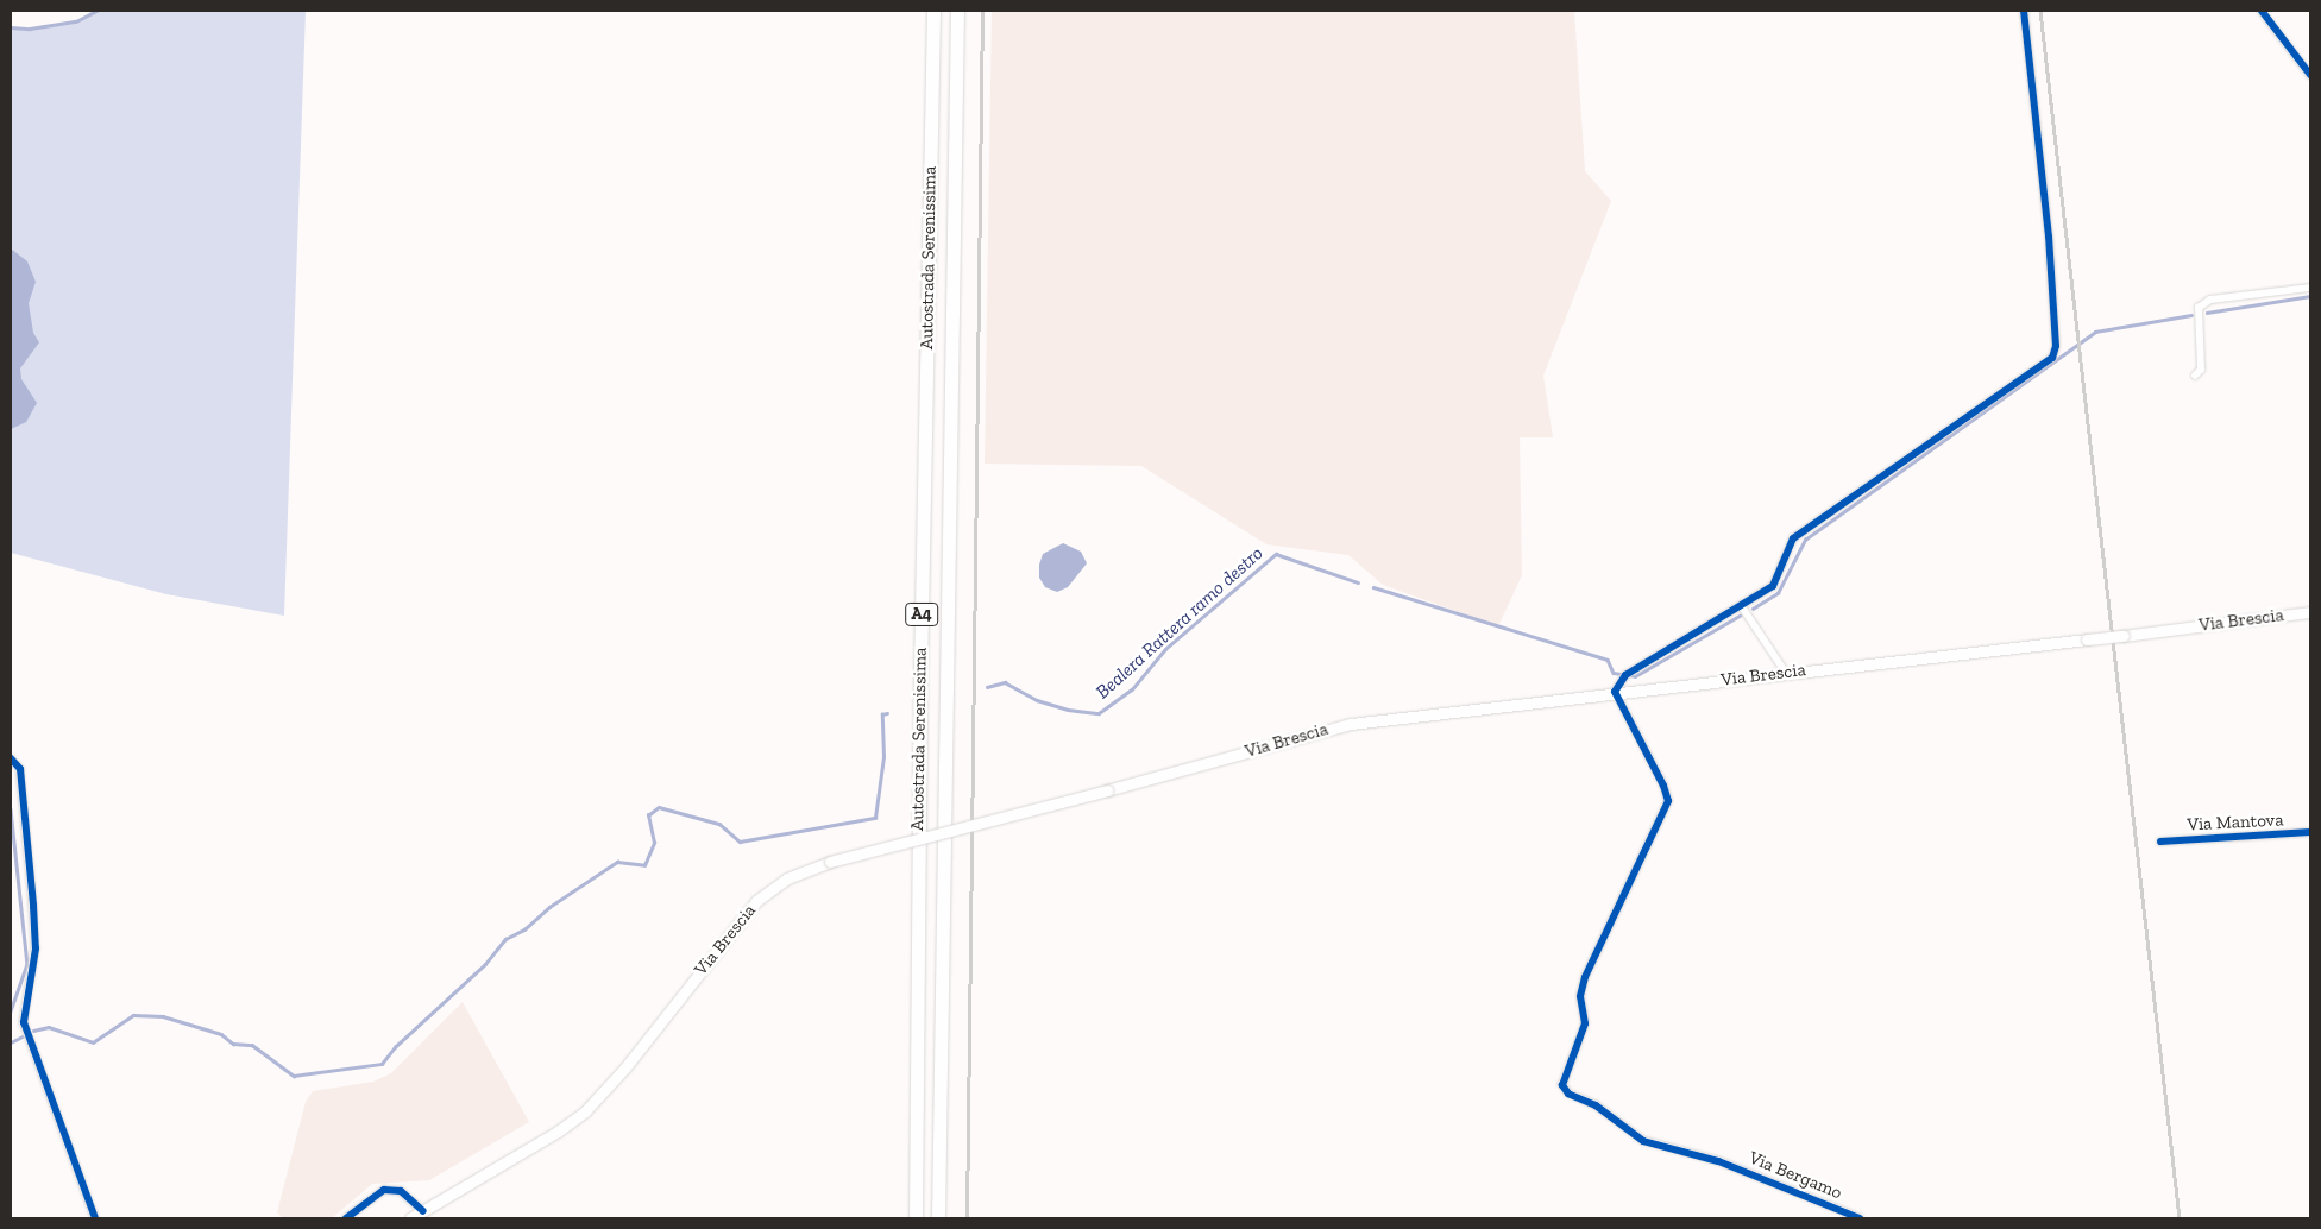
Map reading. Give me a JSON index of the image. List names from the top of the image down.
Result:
{
  "streets": {
    "highway": ["Autostrada Serenissima", "A4"],
    "main road": ["Via Brescia"],
    "street": ["Via Mantova", "Via Bergamo"]
  },
  "crossings": [
    ["Via Brescia", "Via Bergamo"]
  ],
  "water": ["Bealera Rattera ramo destro"]
}
